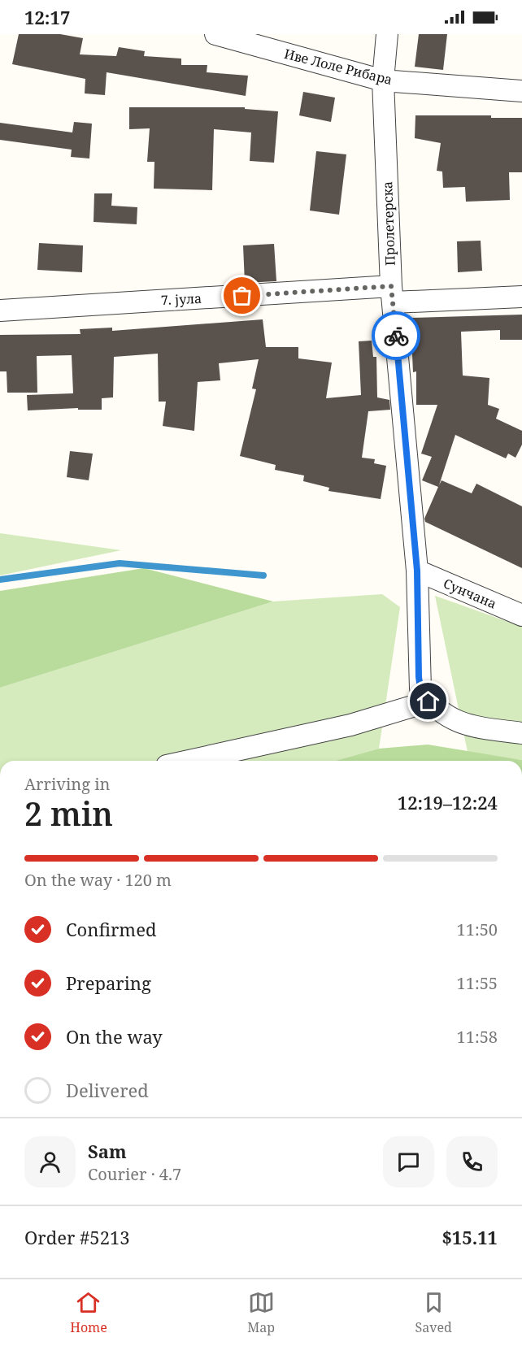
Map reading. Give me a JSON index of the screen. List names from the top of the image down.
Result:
{
  "streets": {
    "street": [
      "Иве Лоле Рибара",
      "Пролетерска",
      "7. јула",
      "Сунчана"
    ]
  },
  "crossings": [
    ["Иве Лоле Рибара", "Пролетерска"],
    ["Пролетерска", "7. јула"],
    ["Пролетерска", "Сунчана"]
  ],
  "page": {
    "status": "12:17",
    "heading": ["2 min", "Arriving in", "12:19–12:24"],
    "panel": [
      "Sam",
      "Courier · 4.7",
      "Order #5213",
      "$15.11"
    ],
    "bar": "On the way · 120 m",
    "list": [
      ["Confirmed", "11:50"],
      ["Preparing", "11:55"],
      ["On the way", "11:58"],
      "Delivered"
    ],
    "tabs": ["Home", "Map", "Saved"]
  }
}
